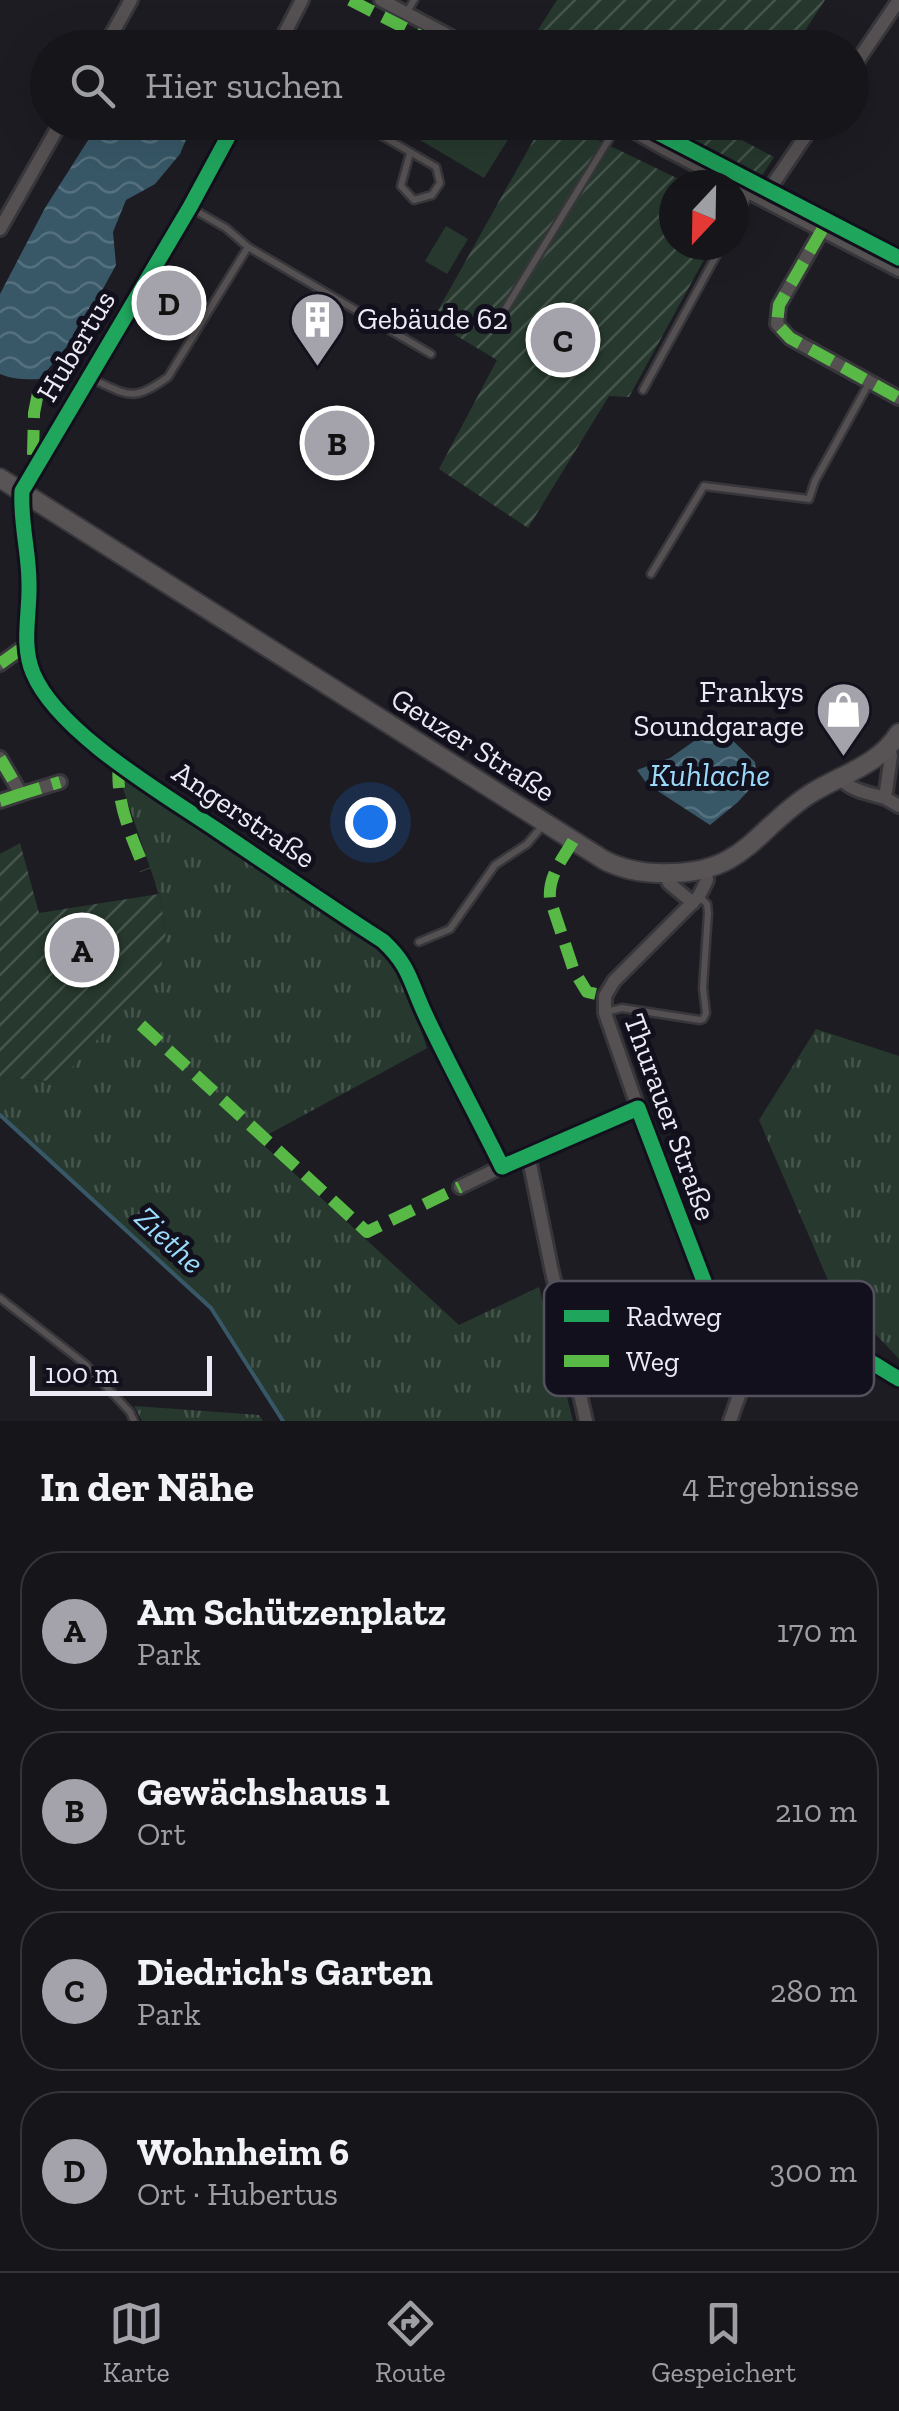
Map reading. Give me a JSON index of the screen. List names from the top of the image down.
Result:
{
  "streets": {
    "main road": ["Geuzer Straße"],
    "street": ["Hubertus", "Angerstraße", "Thurauer Straße"]
  },
  "crossings": [
    ["Hubertus", "Geuzer Straße"],
    ["Hubertus", "Angerstraße"],
    ["Geuzer Straße", "Angerstraße"],
    ["Geuzer Straße", "Thurauer Straße"]
  ],
  "water": ["Kuhlache", "Ziethe"],
  "places": {
    "building": ["Gebäude 62"],
    "shop": ["Frankys Soundgarage"]
  },
  "legend": ["Radweg", "Weg"],
  "scale_bar": "100 m",
  "north": "bottom",
  "page": {
    "search": "Hier suchen",
    "pins": [
      "D",
      "C",
      "B",
      "A"
    ],
    "scale": "100 m",
    "heading": ["In der Nähe", "4 Ergebnisse"],
    "list": [
      {
        "mark": "A",
        "name": "Am Schützenplatz",
        "note": "Park",
        "value": "170 m"
      },
      {
        "mark": "B",
        "name": "Gewächshaus 1",
        "note": "Ort",
        "value": "210 m"
      },
      {
        "mark": "C",
        "name": "Diedrich's Garten",
        "note": "Park",
        "value": "280 m"
      },
      {
        "mark": "D",
        "name": "Wohnheim 6",
        "note": "Ort · Hubertus",
        "value": "300 m"
      }
    ],
    "nav": ["Karte", "Route", "Gespeichert"]
  }
}
